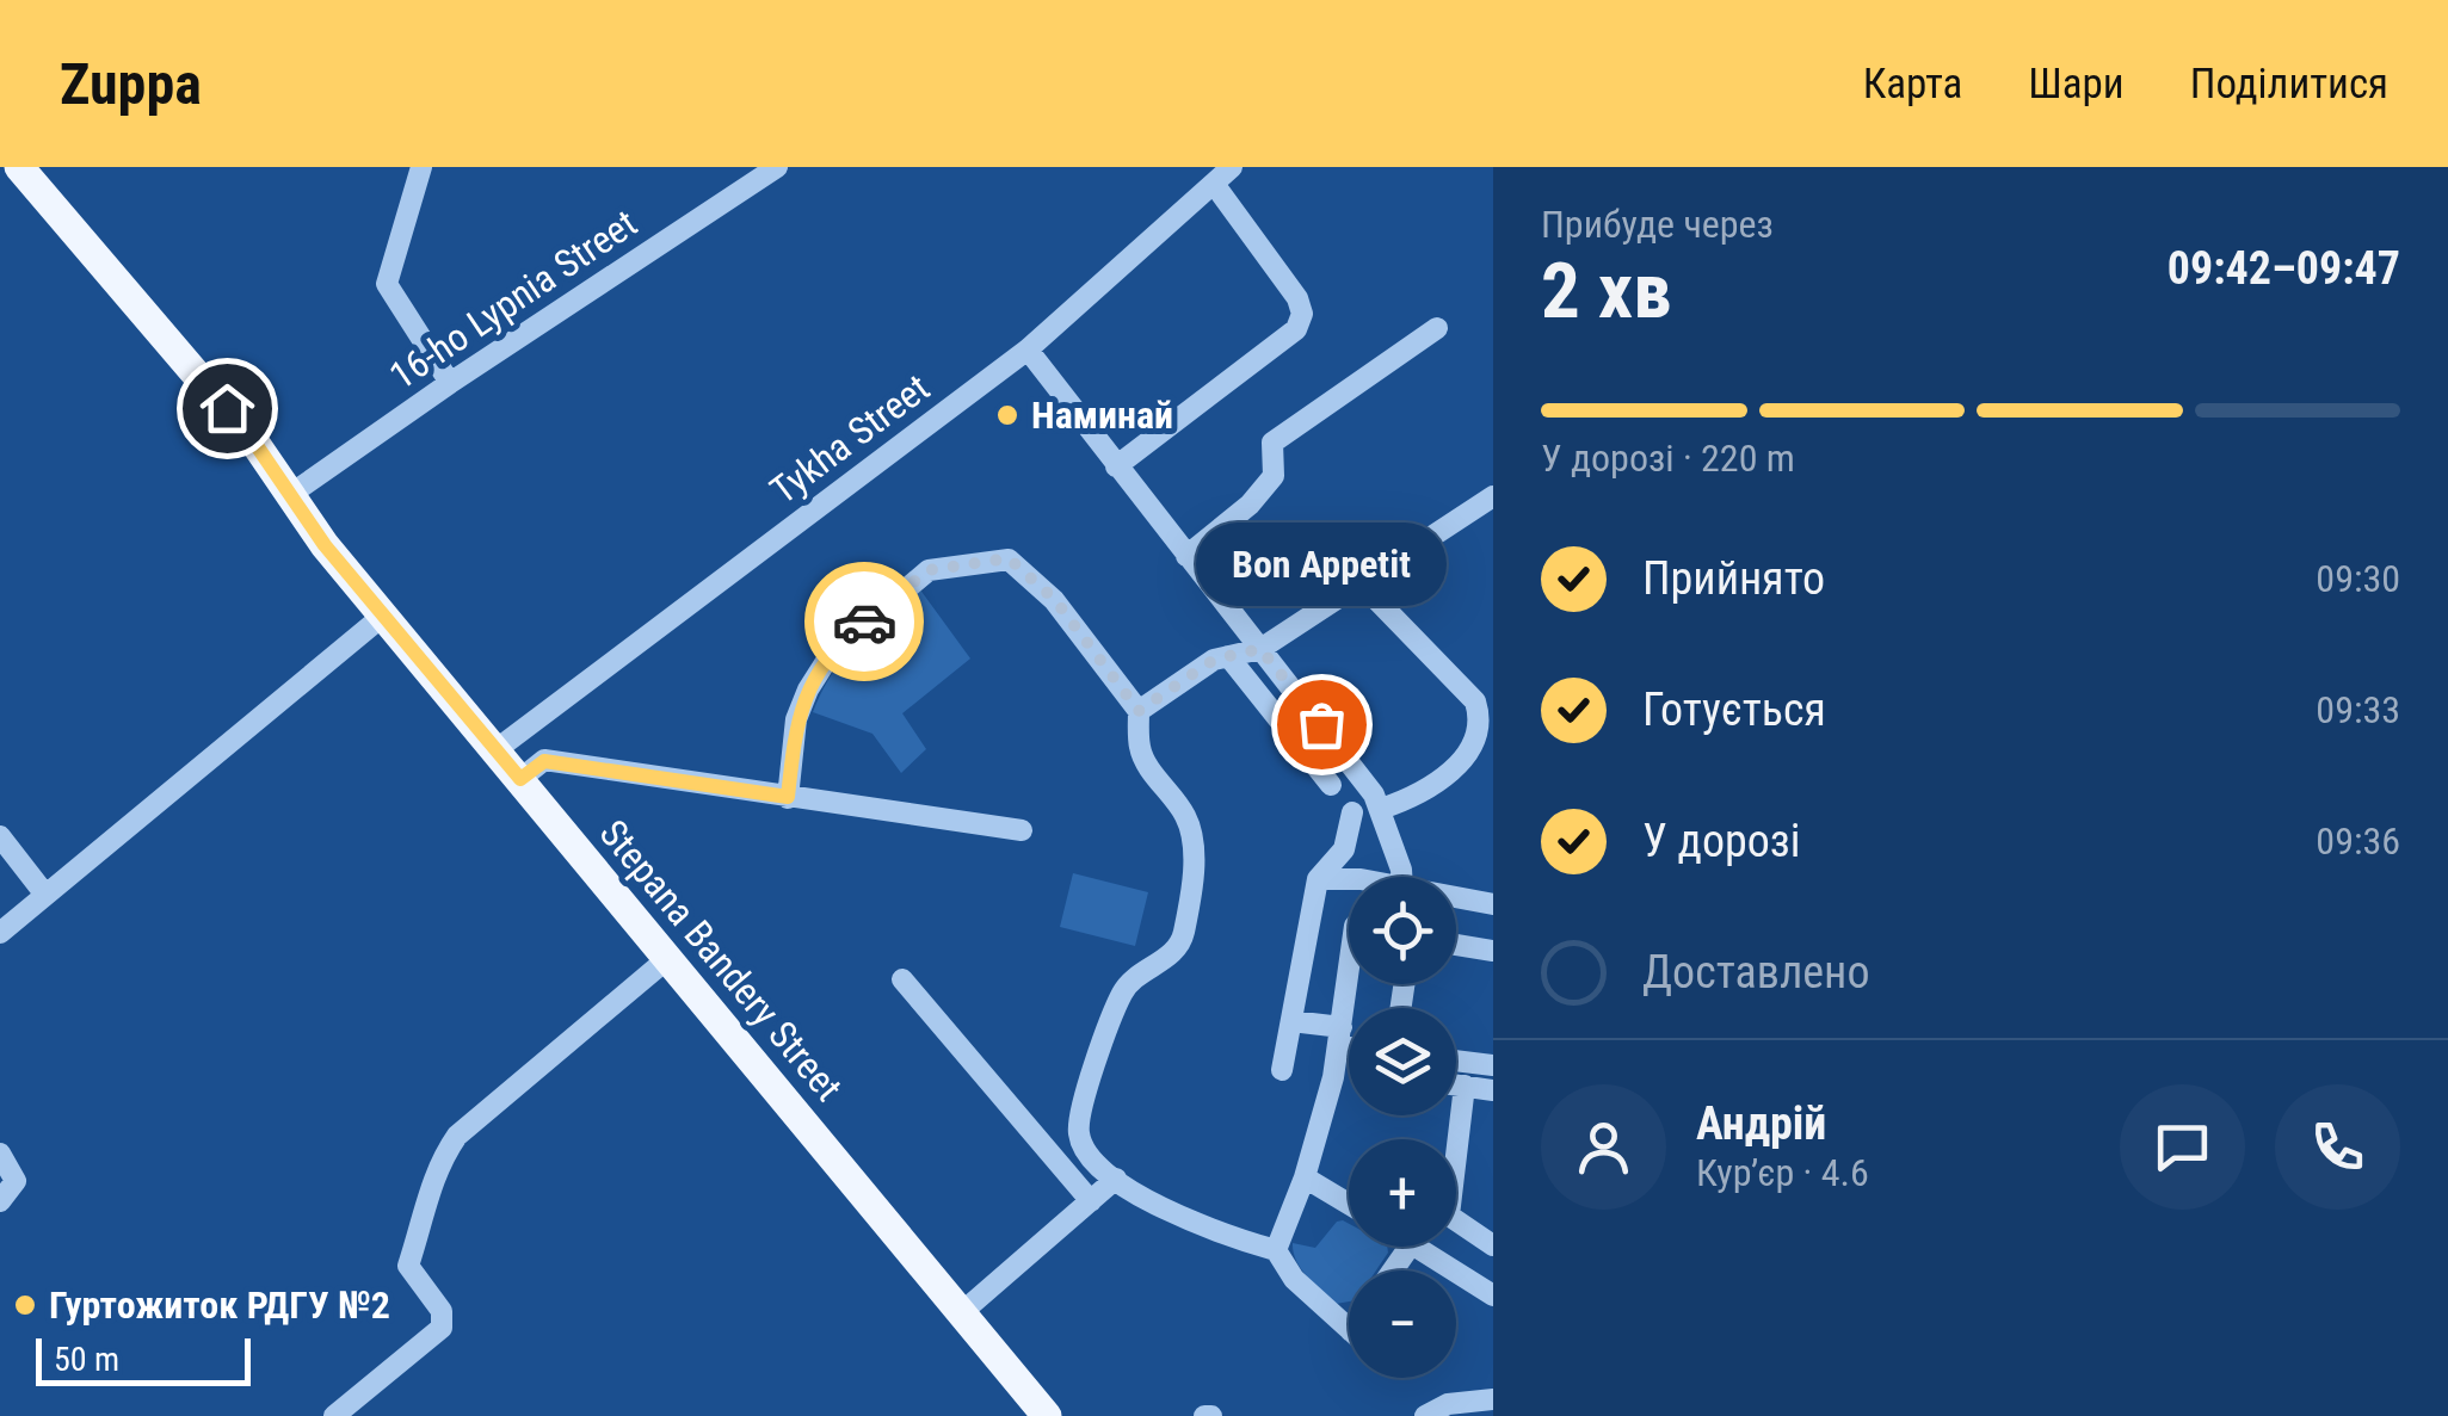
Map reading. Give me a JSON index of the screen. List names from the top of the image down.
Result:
{
  "streets": {
    "main road": ["Stepana Bandery Street"],
    "street": ["16-ho Lypnia Street", "Tykha Street"]
  },
  "crossings": [
    ["16-ho Lypnia Street", "Stepana Bandery Street"],
    ["Tykha Street", "Stepana Bandery Street"]
  ],
  "places": ["Наминай", "Bon Appetit", "Гуртожиток РДГУ №2"],
  "scale_bar": "50 m",
  "page": {
    "header": "Zuppa",
    "nav": ["Карта", "Шари", "Поділитися"],
    "heading": ["2 хв", "Прибуде через", "09:42–09:47"],
    "panel": ["Андрій", "Кур’єр · 4.6"],
    "bar": "У дорозі · 220 m",
    "list": [
      ["Прийнято", "09:30"],
      ["Готується", "09:33"],
      ["У дорозі", "09:36"],
      "Доставлено"
    ],
    "bubble": "Bon Appetit",
    "map_buttons": ["+", "−"],
    "scale": "50 m"
  }
}
